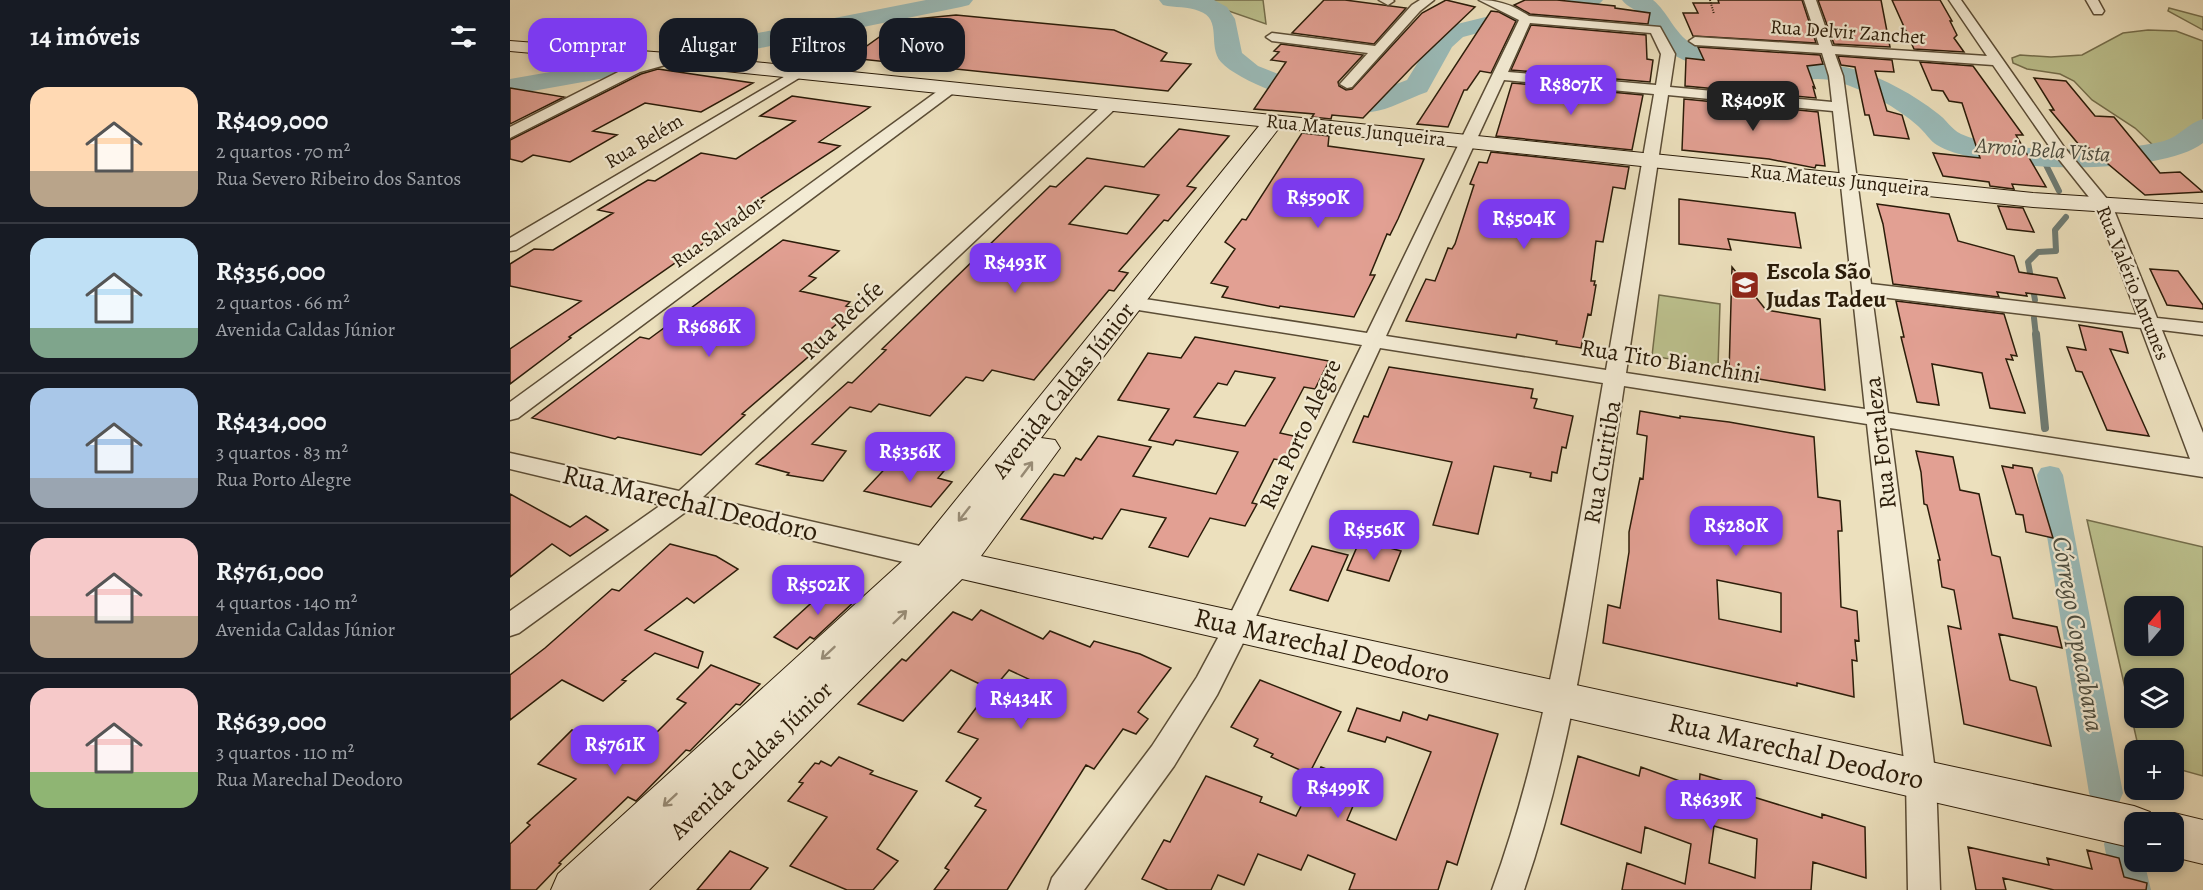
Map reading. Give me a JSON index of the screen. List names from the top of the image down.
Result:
{
  "streets": {
    "main road": ["Rua Mateus Junqueira", "Avenida Caldas Júnior", "Rua Marechal Deodoro"],
    "street": [
      "Rua Delvir Zanchet",
      "Rua Belém",
      "Rua Salvador",
      "Rua Valério Antunes",
      "Rua Recife",
      "Rua Tito Bianchini",
      "Rua Porto Alegre",
      "Rua Fortaleza",
      "Rua Curitiba"
    ]
  },
  "crossings": [
    ["Rua Delvir Zanchet", "Rua Valério Antunes"],
    ["Rua Delvir Zanchet", "Rua Fortaleza"],
    ["Rua Mateus Junqueira", "Rua Belém"],
    ["Rua Mateus Junqueira", "Rua Salvador"],
    ["Rua Mateus Junqueira", "Rua Valério Antunes"],
    ["Rua Mateus Junqueira", "Rua Recife"],
    ["Rua Mateus Junqueira", "Avenida Caldas Júnior"],
    ["Rua Mateus Junqueira", "Rua Porto Alegre"],
    ["Rua Mateus Junqueira", "Rua Fortaleza"],
    ["Rua Mateus Junqueira", "Rua Curitiba"],
    ["Rua Recife", "Rua Marechal Deodoro"],
    ["Rua Tito Bianchini", "Avenida Caldas Júnior"],
    ["Rua Tito Bianchini", "Rua Porto Alegre"],
    ["Rua Tito Bianchini", "Rua Fortaleza"],
    ["Rua Tito Bianchini", "Rua Curitiba"],
    ["Avenida Caldas Júnior", "Rua Marechal Deodoro"],
    ["Rua Porto Alegre", "Rua Curitiba"],
    ["Rua Porto Alegre", "Rua Marechal Deodoro"],
    ["Rua Fortaleza", "Rua Marechal Deodoro"],
    ["Rua Curitiba", "Rua Marechal Deodoro"]
  ],
  "water": ["Arroio Bela Vista", "Córrego Copacabana"],
  "places": {
    "school or university": ["Escola São Judas Tadeu"]
  },
  "north": "top",
  "page": {
    "heading": "14 imóveis",
    "chip": [
      "Comprar",
      "Alugar",
      "Filtros",
      "Novo"
    ],
    "price": [
      "R$807K",
      "R$409K",
      "R$590K",
      "R$504K",
      "R$493K",
      "R$686K",
      "R$356K",
      "R$280K",
      "R$556K",
      "R$502K",
      "R$434K",
      "R$761K",
      "R$499K",
      "R$639K"
    ],
    "list": [
      {
        "name": "R$409,000",
        "note": "2 quartos · 70 m² · Rua Severo Ribeiro dos Santos"
      },
      {
        "name": "R$356,000",
        "note": "2 quartos · 66 m² · Avenida Caldas Júnior"
      },
      {
        "name": "R$434,000",
        "note": "3 quartos · 83 m² · Rua Porto Alegre"
      },
      {
        "name": "R$761,000",
        "note": "4 quartos · 140 m² · Avenida Caldas Júnior"
      },
      {
        "name": "R$639,000",
        "note": "3 quartos · 110 m² · Rua Marechal Deodoro"
      }
    ],
    "map_buttons": ["+", "−"]
  }
}
